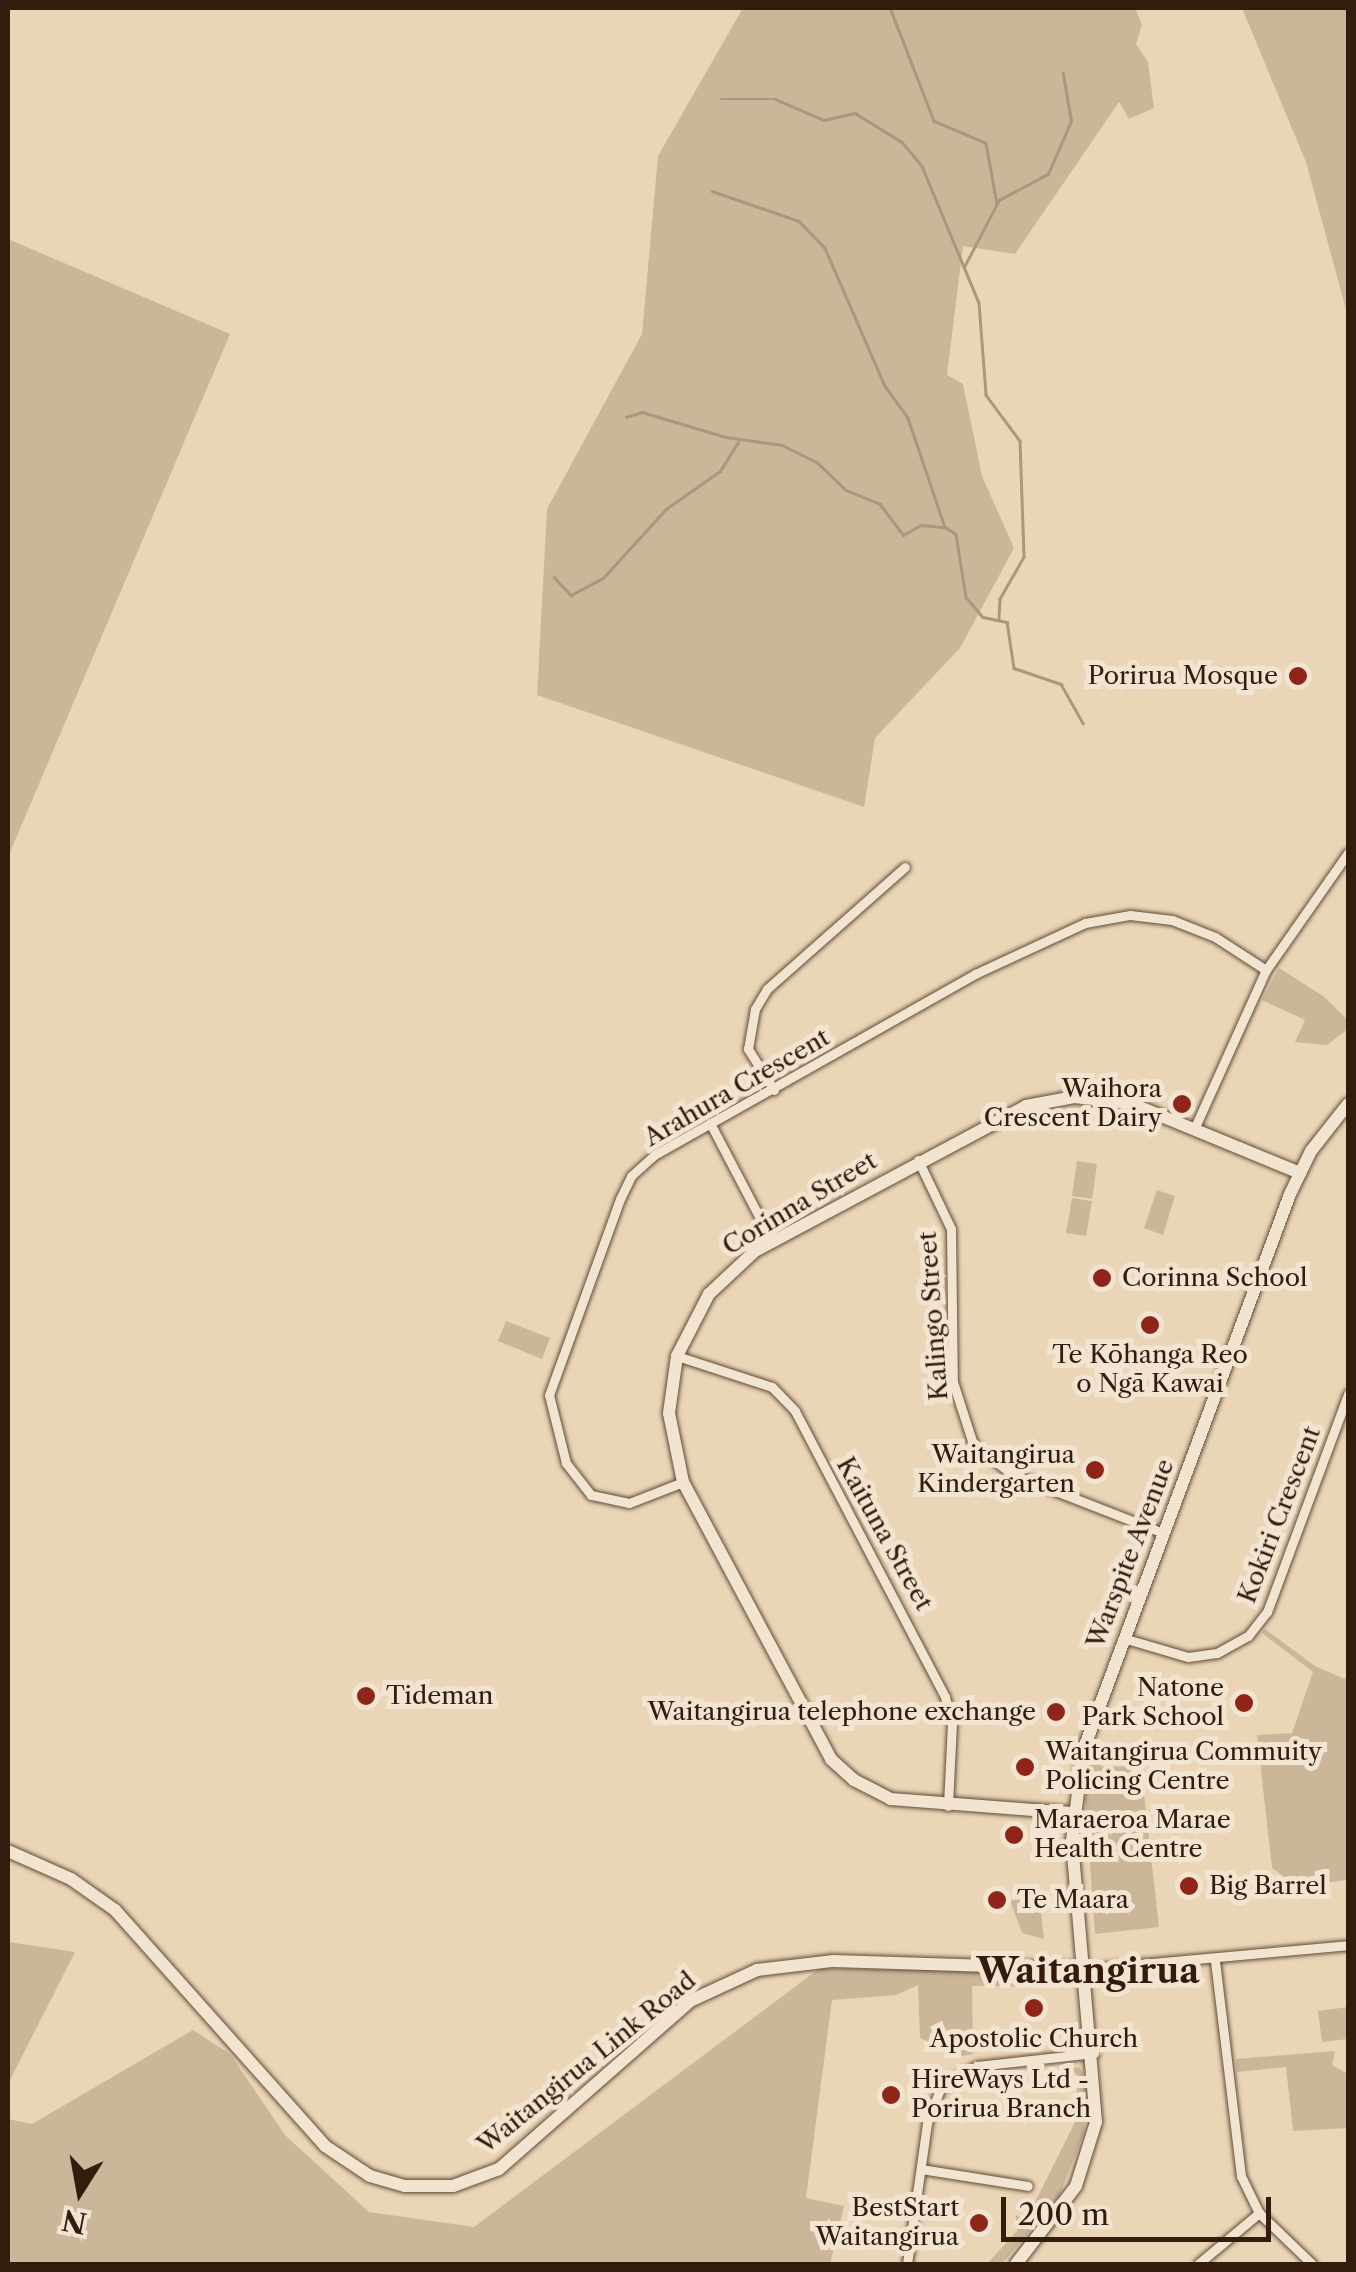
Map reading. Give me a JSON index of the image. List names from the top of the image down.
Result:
{
  "streets": {
    "main road": ["Corinna Street", "Warspite Avenue", "Waitangirua Link Road"],
    "street": [
      "Arahura Crescent",
      "Kalingo Street",
      "Kokiri Crescent",
      "Kaituna Street"
    ]
  },
  "crossings": [
    ["Arahura Crescent", "Corinna Street"],
    ["Corinna Street", "Kalingo Street"],
    ["Corinna Street", "Kaituna Street"],
    ["Corinna Street", "Warspite Avenue"],
    ["Kalingo Street", "Warspite Avenue"],
    ["Kokiri Crescent", "Warspite Avenue"],
    ["Warspite Avenue", "Waitangirua Link Road"]
  ],
  "districts": ["Waitangirua"],
  "places": [
    "Porirua Mosque",
    "Waihora Crescent Dairy",
    "Corinna School",
    "Te Kōhanga Reo o Ngā Kawai",
    "Waitangirua Kindergarten",
    "Tideman",
    "Natone Park School",
    "Waitangirua telephone exchange",
    "Waitangirua Commuity Policing Centre",
    "Maraeroa Marae Health Centre",
    "Big Barrel",
    "Te Maara",
    "Apostolic Church",
    "HireWays Ltd - Porirua Branch",
    "BestStart Waitangirua"
  ],
  "scale_bar": "200 m",
  "north": "bottom"
}
